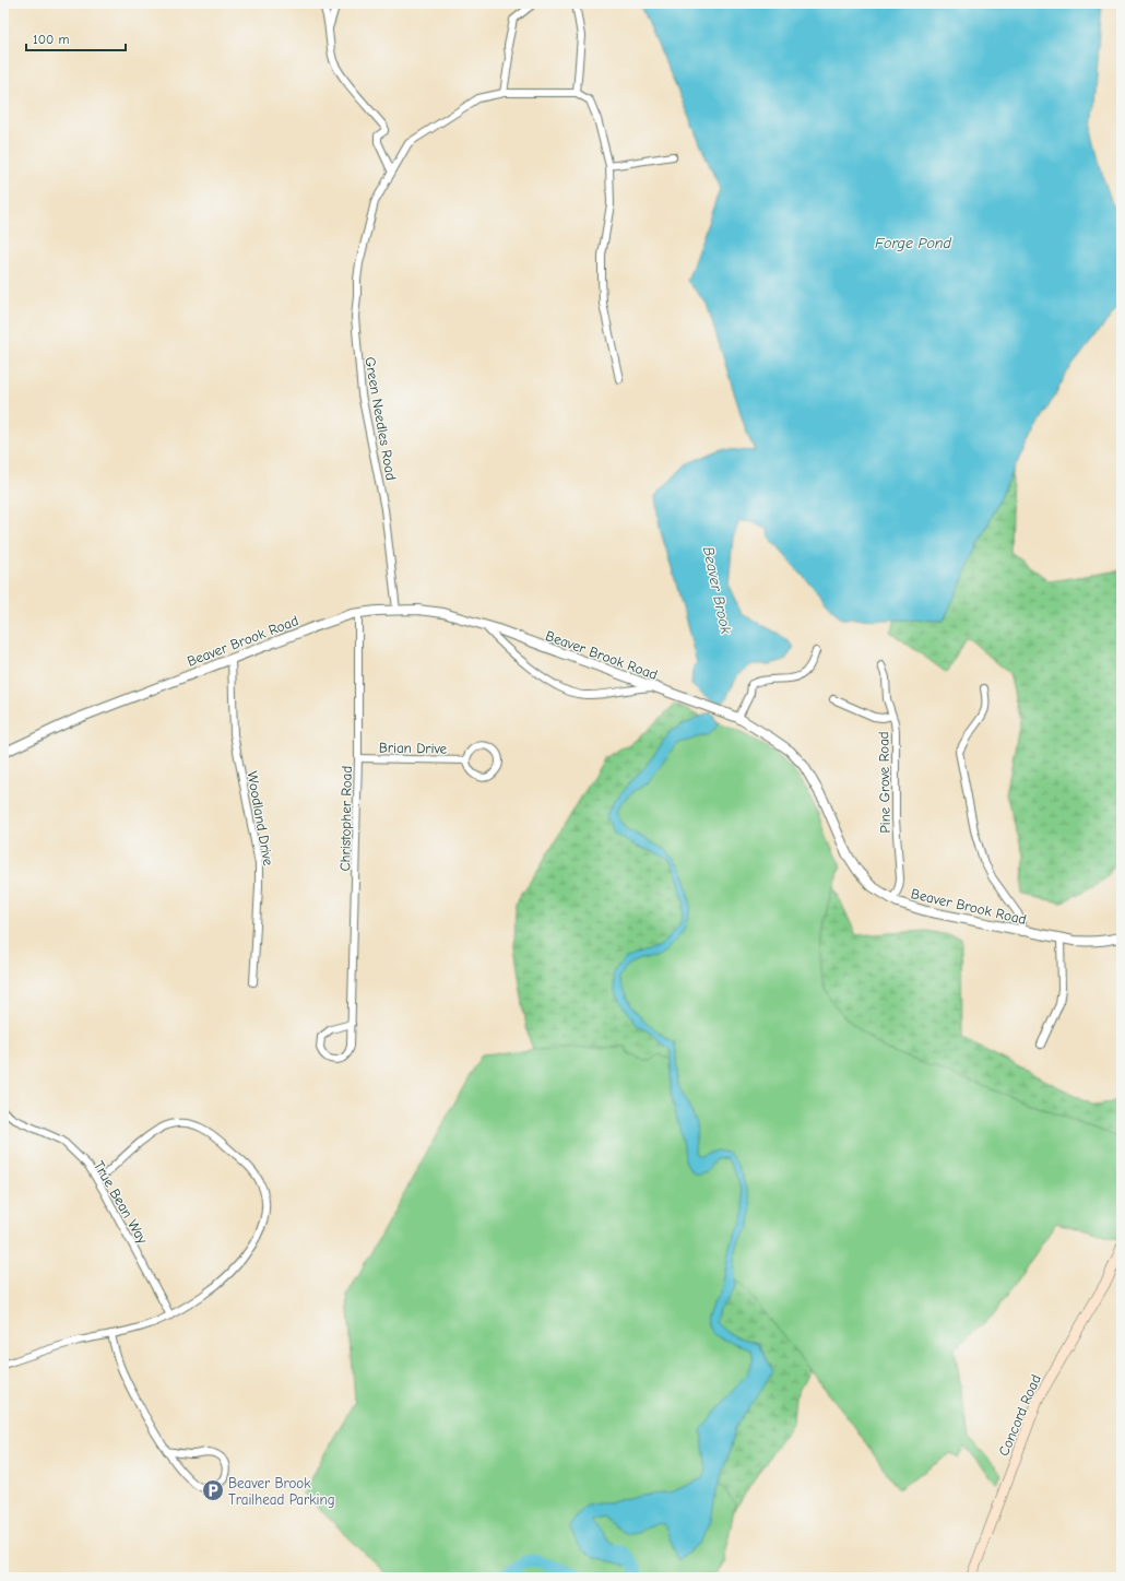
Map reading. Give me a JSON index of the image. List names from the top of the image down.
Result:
{
  "streets": {
    "main road": ["Concord Road"],
    "street": [
      "Green Needles Road",
      "Beaver Brook Road",
      "Brian Drive",
      "Pine Grove Road",
      "Woodland Drive",
      "Christopher Road",
      "True Bean Way"
    ]
  },
  "crossings": [
    ["Green Needles Road", "Beaver Brook Road"],
    ["Beaver Brook Road", "Pine Grove Road"],
    ["Beaver Brook Road", "Woodland Drive"],
    ["Beaver Brook Road", "Christopher Road"],
    ["Brian Drive", "Christopher Road"]
  ],
  "water": ["Forge Pond", "Beaver Brook"],
  "places": {
    "parking": ["Beaver Brook Trailhead Parking"]
  },
  "scale_bar": "100 m"
}
